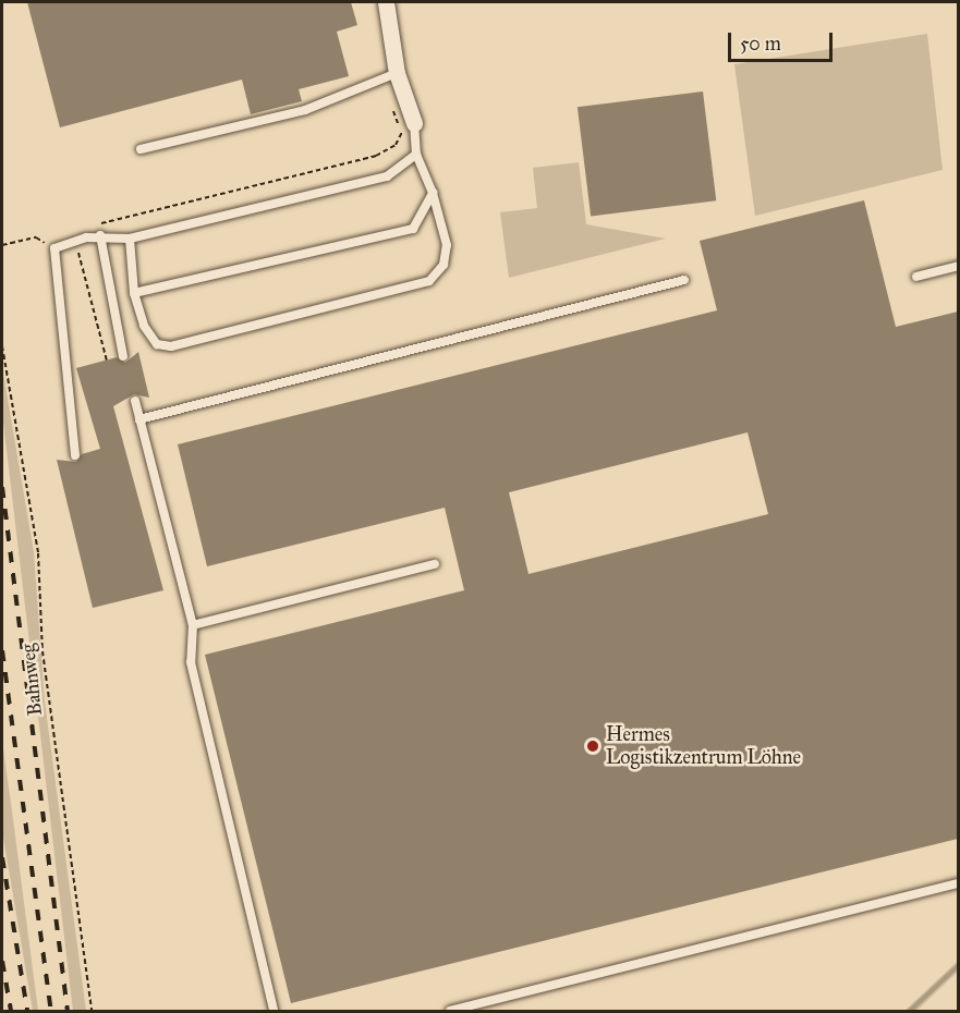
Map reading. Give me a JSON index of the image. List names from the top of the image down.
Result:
{
  "streets": {
    "path": ["Bahnweg"]
  },
  "places": ["Hermes Logistikzentrum Löhne"],
  "scale_bar": "50 m"
}
